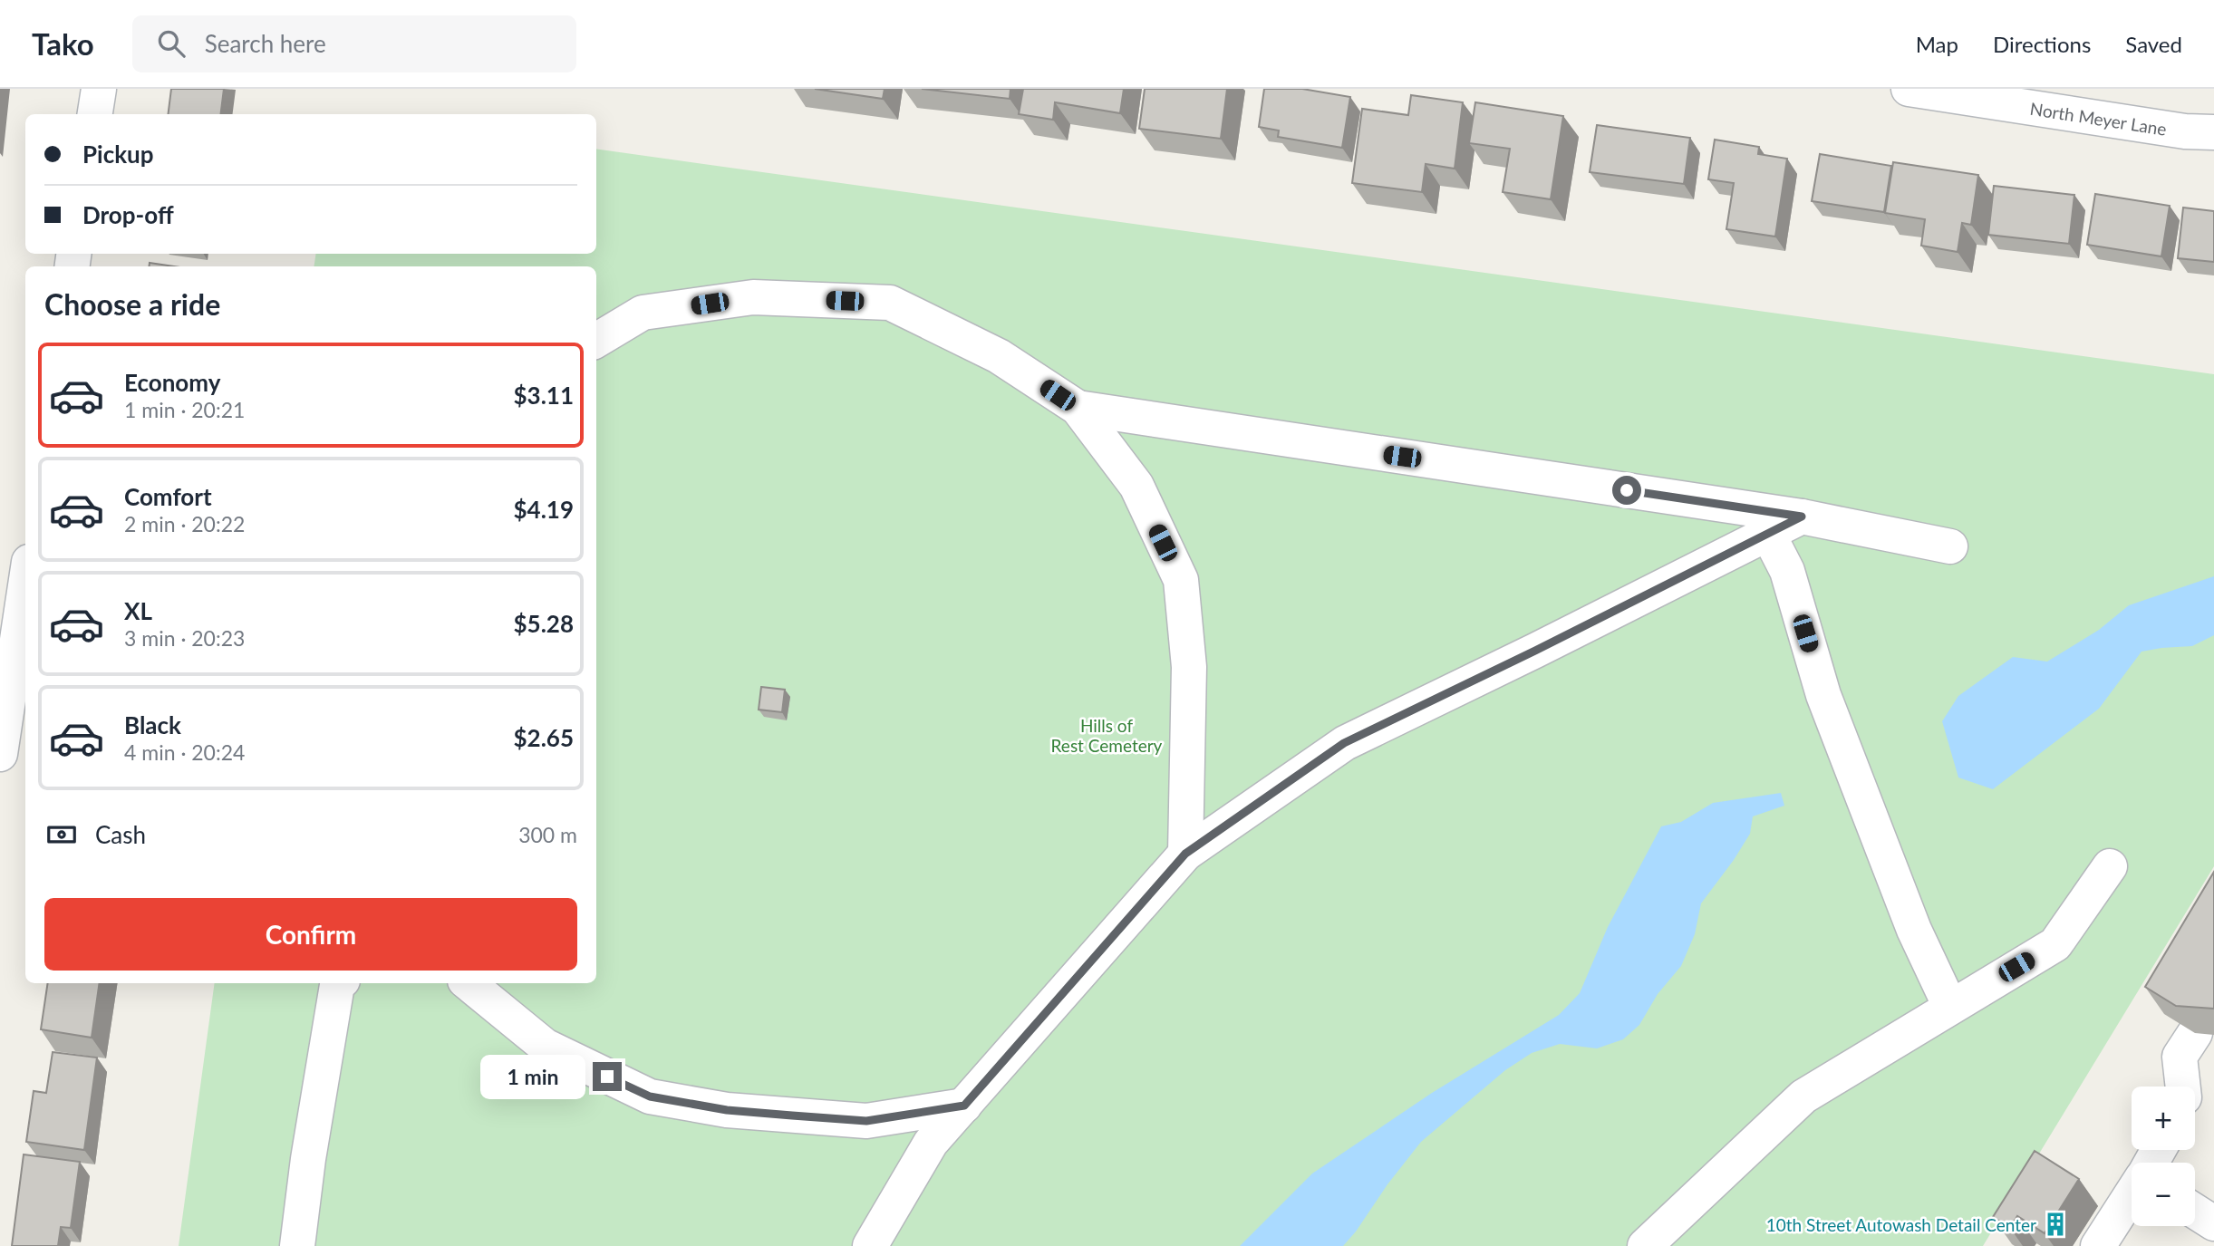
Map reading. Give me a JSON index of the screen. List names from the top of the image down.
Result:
{
  "streets": {
    "street": ["North Meyer Lane"]
  },
  "parks": ["Hills of Rest Cemetery"],
  "places": {
    "building": ["10th Street Autowash Detail Center"]
  },
  "page": {
    "header": "Tako",
    "search": "Search here",
    "nav": ["Map", "Directions", "Saved"],
    "banner": ["Pickup", "Drop-off"],
    "heading": "Choose a ride",
    "list": [
      {
        "name": "Economy",
        "note": "1 min · 20:21",
        "value": "$3.11"
      },
      {
        "name": "Comfort",
        "note": "2 min · 20:22",
        "value": "$4.19"
      },
      {
        "name": "XL",
        "note": "3 min · 20:23",
        "value": "$5.28"
      },
      {
        "name": "Black",
        "note": "4 min · 20:24",
        "value": "$2.65"
      }
    ],
    "pay": ["Cash", "300 m"],
    "buttons": "Confirm",
    "bubble": "1 min",
    "map_buttons": ["+", "−"]
  }
}
